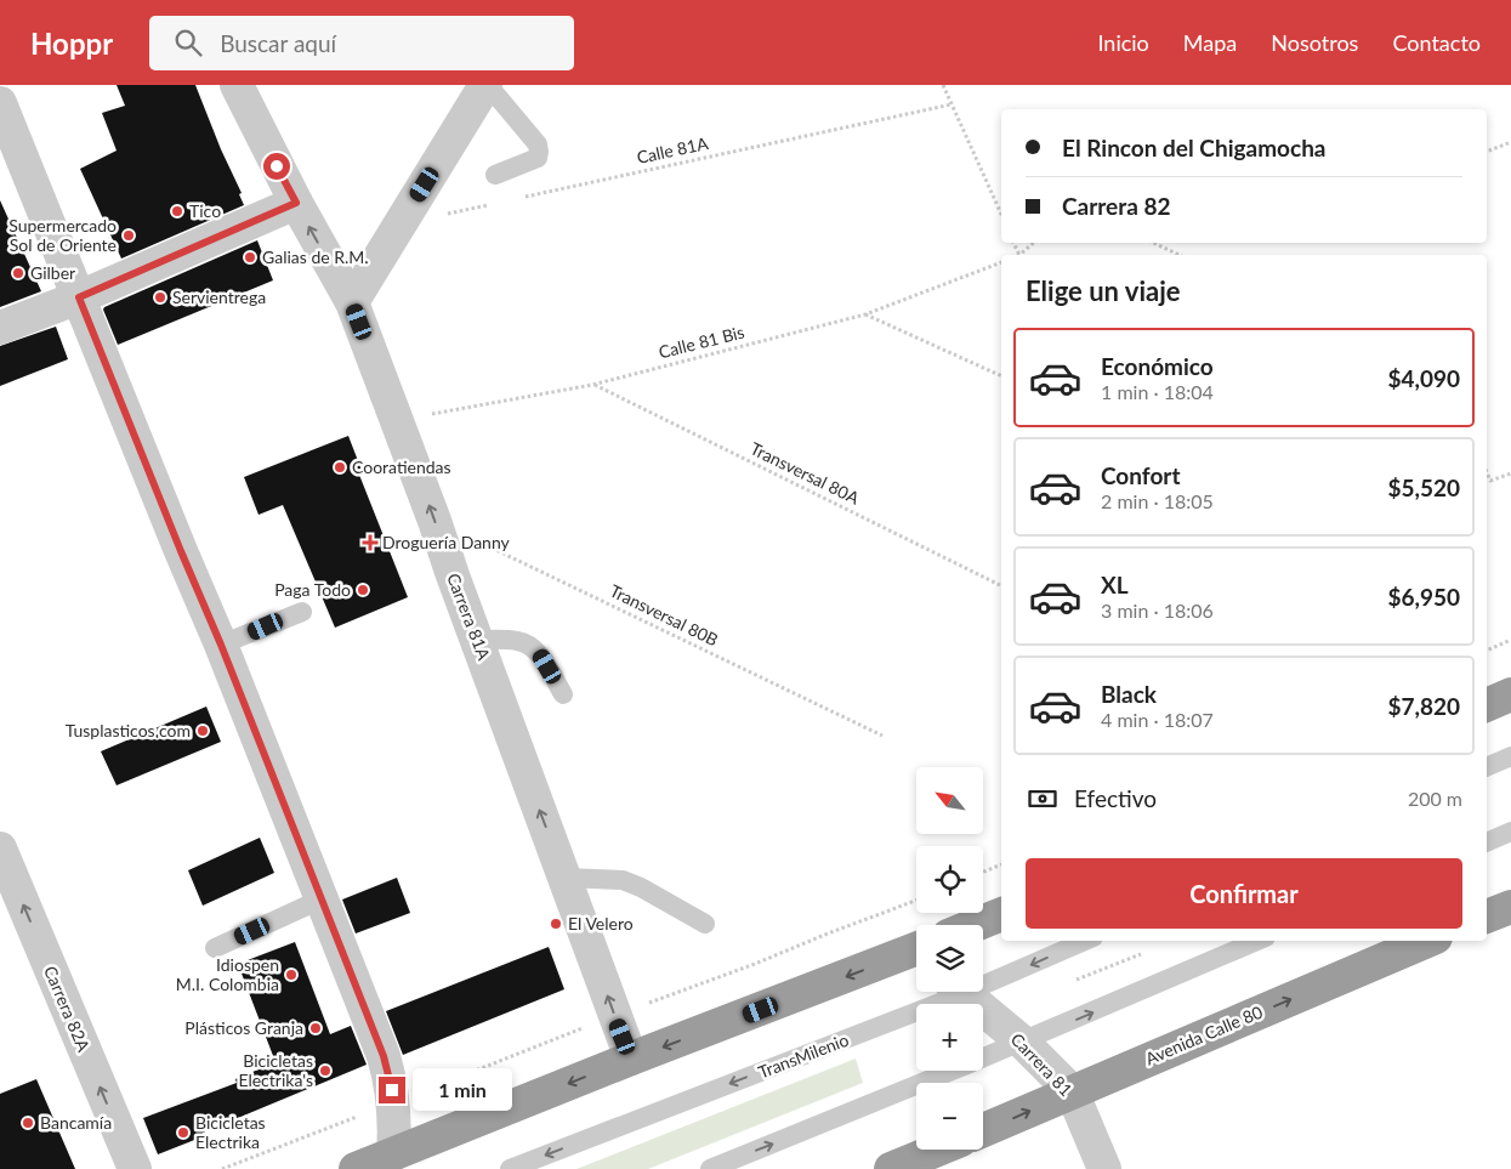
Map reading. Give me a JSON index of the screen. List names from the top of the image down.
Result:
{
  "streets": {
    "highway": ["Avenida Calle 80"],
    "street": ["Carrera 81A", "Carrera 82A", "Carrera 81"],
    "lane": ["TransMilenio"],
    "path": [
      "Calle 81A",
      "Calle 81 Bis",
      "Transversal 80A",
      "Transversal 80B"
    ]
  },
  "crossings": [
    ["Calle 81 Bis", "Transversal 80A"],
    ["Calle 81 Bis", "Carrera 81A"],
    ["Transversal 80B", "Carrera 81A"],
    ["Avenida Calle 80", "Carrera 81"]
  ],
  "one_way": ["Avenida Calle 80"],
  "places": {
    "other": [
      "Tico",
      "Supermercado Sol de Oriente",
      "Galias de R.M.",
      "Gilber",
      "Servientrega",
      "Cooratiendas",
      "Paga Todo",
      "Tusplasticos.com",
      "El Velero",
      "Idiospen M.I. Colombia",
      "Plásticos Granja",
      "Bicicletas Electrika's",
      "Bancamía",
      "Bicicletas Electrika"
    ],
    "health": ["Droguería Danny"]
  },
  "north": "top left",
  "page": {
    "header": "Hoppr",
    "search": "Buscar aquí",
    "nav": [
      "Inicio",
      "Mapa",
      "Nosotros",
      "Contacto"
    ],
    "banner": ["El Rincon del Chigamocha", "Carrera 82"],
    "heading": "Elige un viaje",
    "list": [
      {
        "name": "Económico",
        "note": "1 min · 18:04",
        "value": "$4,090"
      },
      {
        "name": "Confort",
        "note": "2 min · 18:05",
        "value": "$5,520"
      },
      {
        "name": "XL",
        "note": "3 min · 18:06",
        "value": "$6,950"
      },
      {
        "name": "Black",
        "note": "4 min · 18:07",
        "value": "$7,820"
      }
    ],
    "pay": ["Efectivo", "200 m"],
    "map_buttons": ["+", "−"],
    "buttons": "Confirmar",
    "bubble": "1 min"
  }
}
